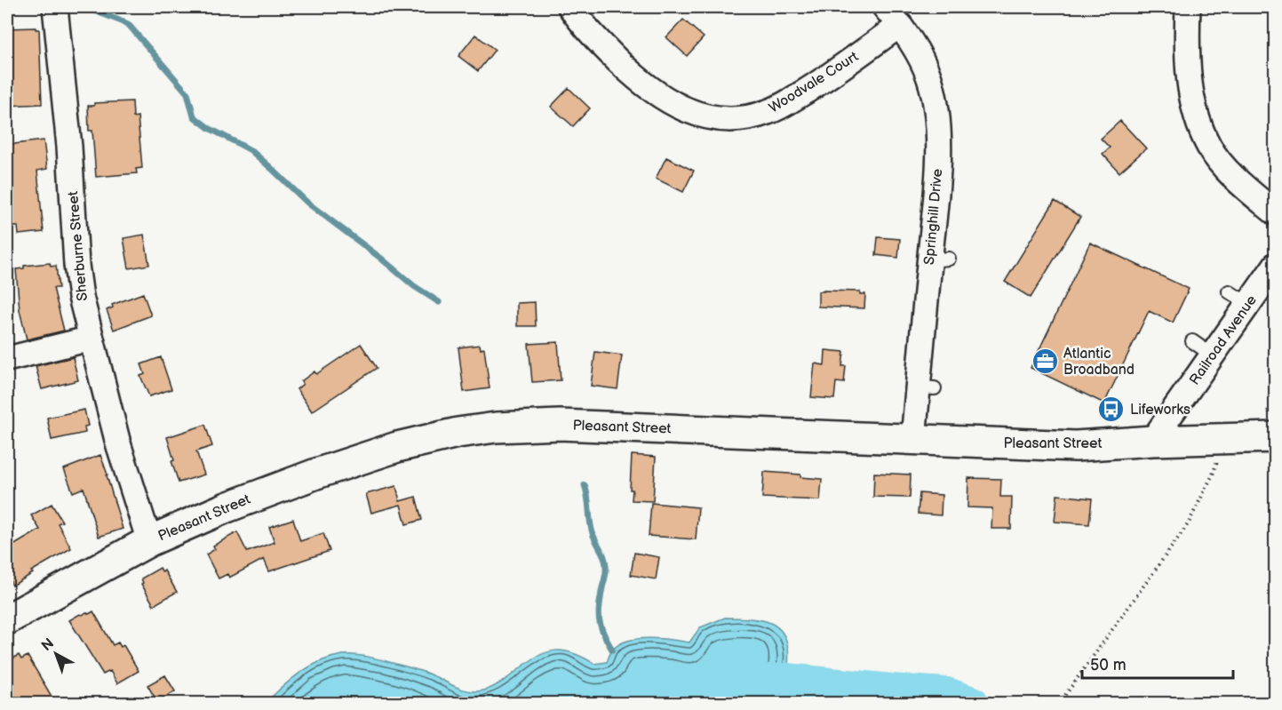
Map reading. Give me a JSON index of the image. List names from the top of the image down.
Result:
{
  "streets": {
    "main road": ["Pleasant Street"],
    "street": [
      "Woodvale Court",
      "Springhill Drive",
      "Sherburne Street",
      "Railroad Avenue"
    ]
  },
  "crossings": [
    ["Woodvale Court", "Springhill Drive"],
    ["Springhill Drive", "Pleasant Street"],
    ["Sherburne Street", "Pleasant Street"],
    ["Railroad Avenue", "Pleasant Street"]
  ],
  "places": {
    "office": ["Atlantic Broadband"],
    "bus stop": ["Lifeworks"]
  },
  "scale_bar": "50 m",
  "north": "top left"
}
